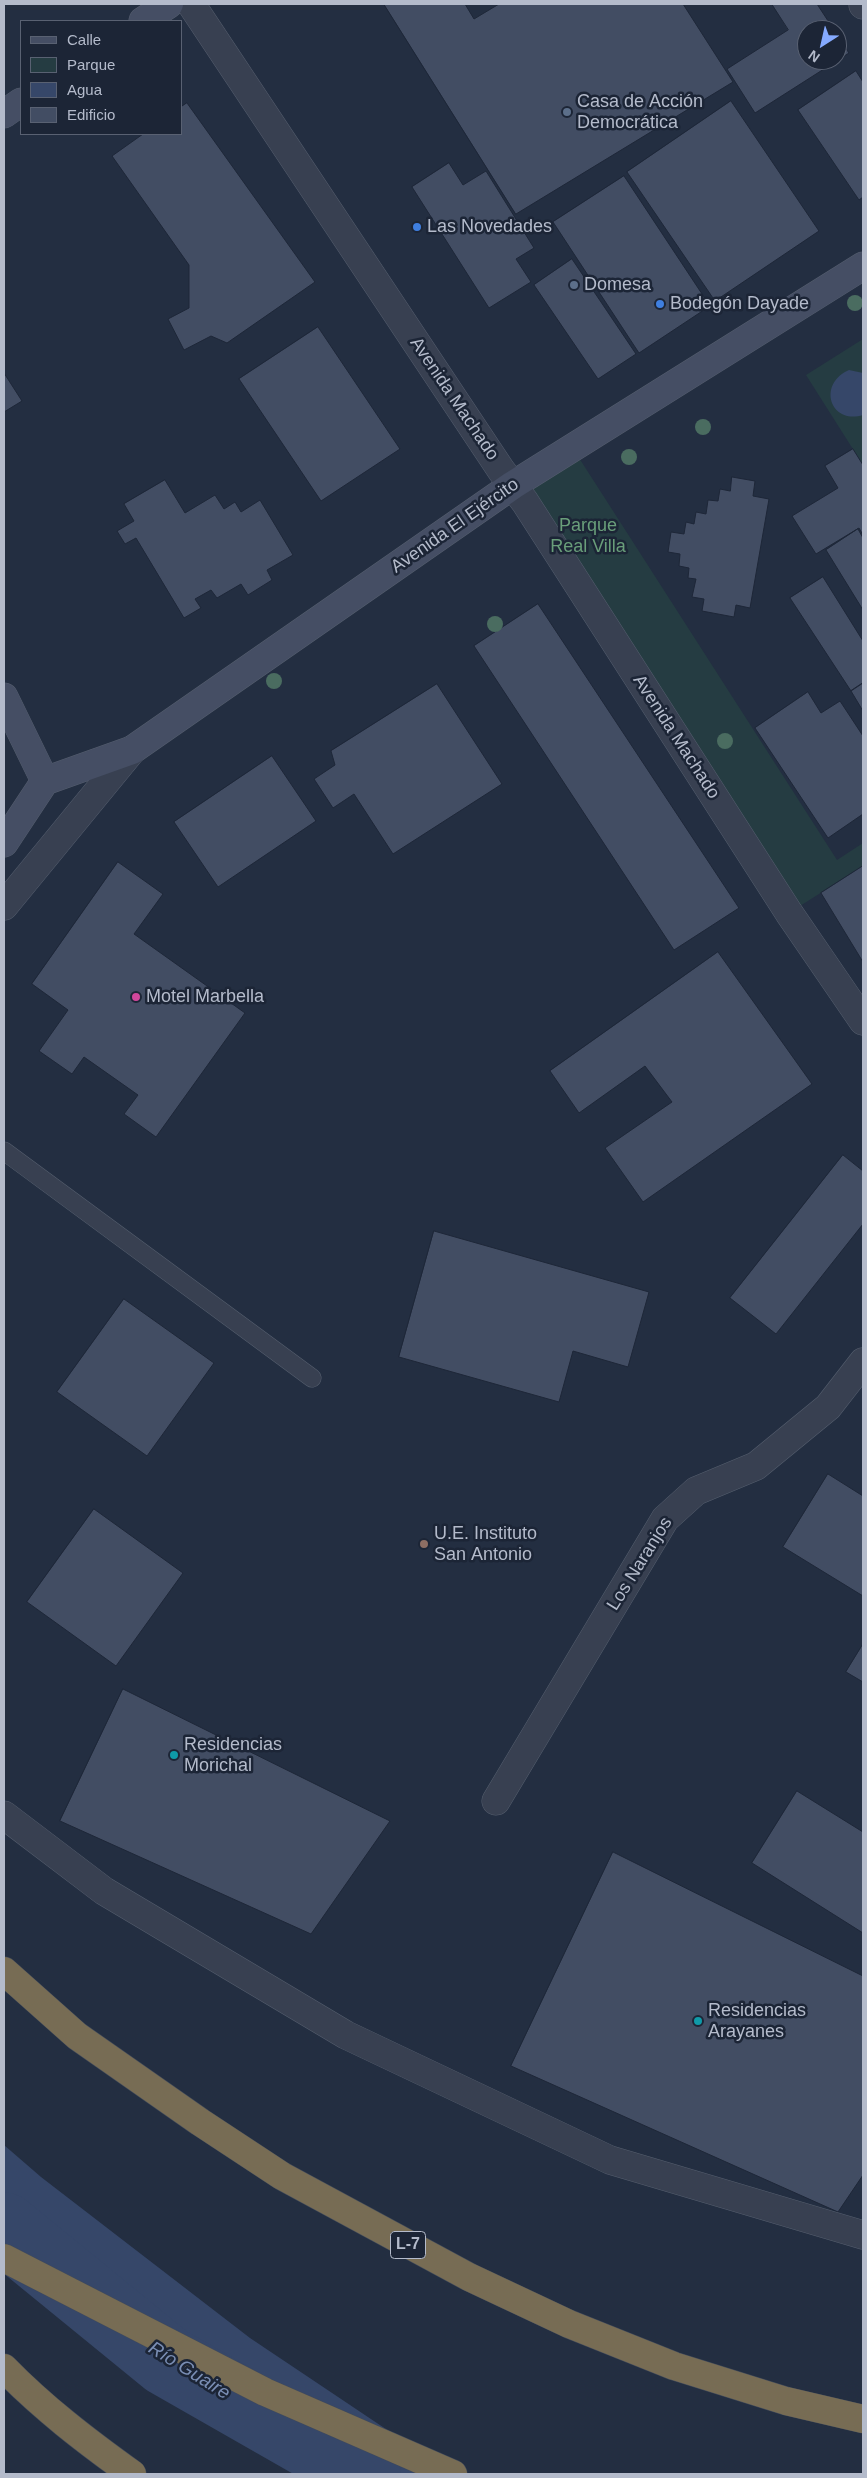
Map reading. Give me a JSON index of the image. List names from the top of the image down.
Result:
{
  "streets": {
    "highway": ["L-7"],
    "street": ["Avenida Machado", "Avenida El Ejército", "Los Naranjos"]
  },
  "crossings": [
    ["Avenida Machado", "Avenida El Ejército"]
  ],
  "water": ["Río Guaire"],
  "parks": ["Parque Real Villa"],
  "places": [
    "Casa de Acción Democrática",
    "Las Novedades",
    "Domesa",
    "Bodegón Dayade",
    "Motel Marbella",
    "U.E. Instituto San Antonio",
    "Residencias Morichal",
    "Residencias Arayanes"
  ],
  "legend": [
    "Calle",
    "Parque",
    "Agua",
    "Edificio"
  ],
  "north": "bottom left"
}
